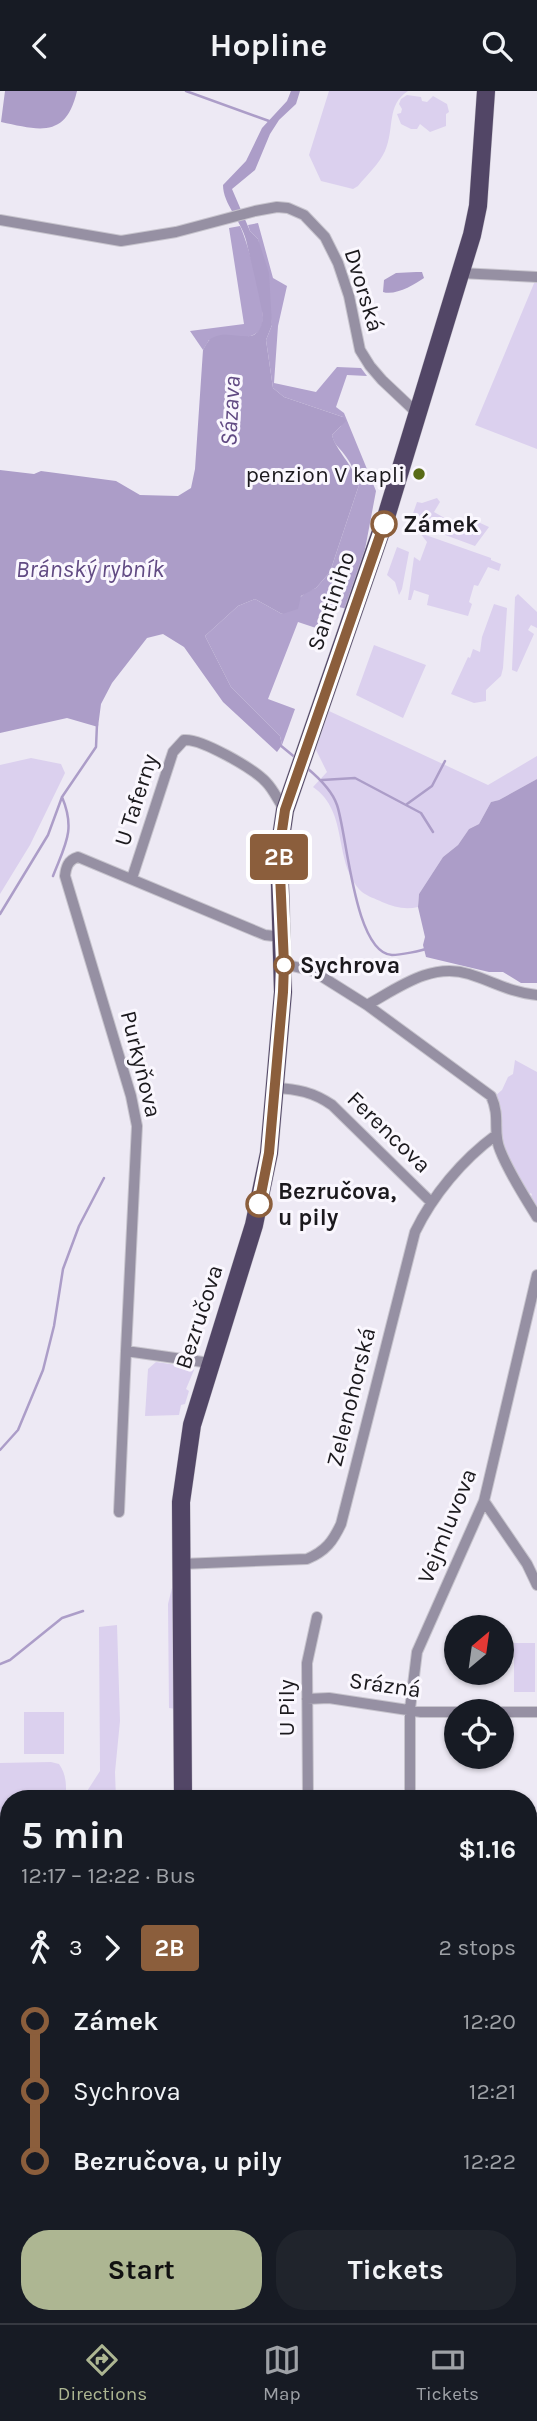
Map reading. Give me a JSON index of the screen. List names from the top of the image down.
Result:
{
  "streets": {
    "main road": ["Santiniho", "Bezručova"],
    "street": [
      "Dvorská",
      "U Taferny",
      "Purkyňova",
      "Ferencova",
      "Zelenohorská",
      "Vejmluvova",
      "Srázná",
      "U Pily"
    ]
  },
  "crossings": [
    ["Dvorská", "Santiniho"],
    ["Santiniho", "U Taferny"],
    ["Santiniho", "Bezručova"],
    ["U Taferny", "Purkyňova"],
    ["U Taferny", "Bezručova"],
    ["Ferencova", "Bezručova"],
    ["Ferencova", "Zelenohorská"],
    ["Bezručova", "Zelenohorská"],
    ["Vejmluvova", "Srázná"],
    ["Srázná", "U Pily"]
  ],
  "water": ["Sázava", "Bránský rybník"],
  "places": [
    "penzion V kapli",
    "Zámek",
    "Sychrova",
    "Bezručova, u pily"
  ],
  "lines": ["bus line 2B"],
  "north": "top right",
  "page": {
    "header": "Hopline",
    "on_map": "2B",
    "heading": ["5 min", "12:17 – 12:22 · Bus", "$1.16"],
    "legs": ["3", "2B", "2 stops"],
    "list": [
      {
        "name": "Zámek",
        "value": "12:20"
      },
      {
        "name": "Sychrova",
        "value": "12:21"
      },
      {
        "name": "Bezručova, u pily",
        "value": "12:22"
      }
    ],
    "buttons": ["Start", "Tickets"],
    "tabs": ["Directions", "Map", "Tickets"]
  }
}
